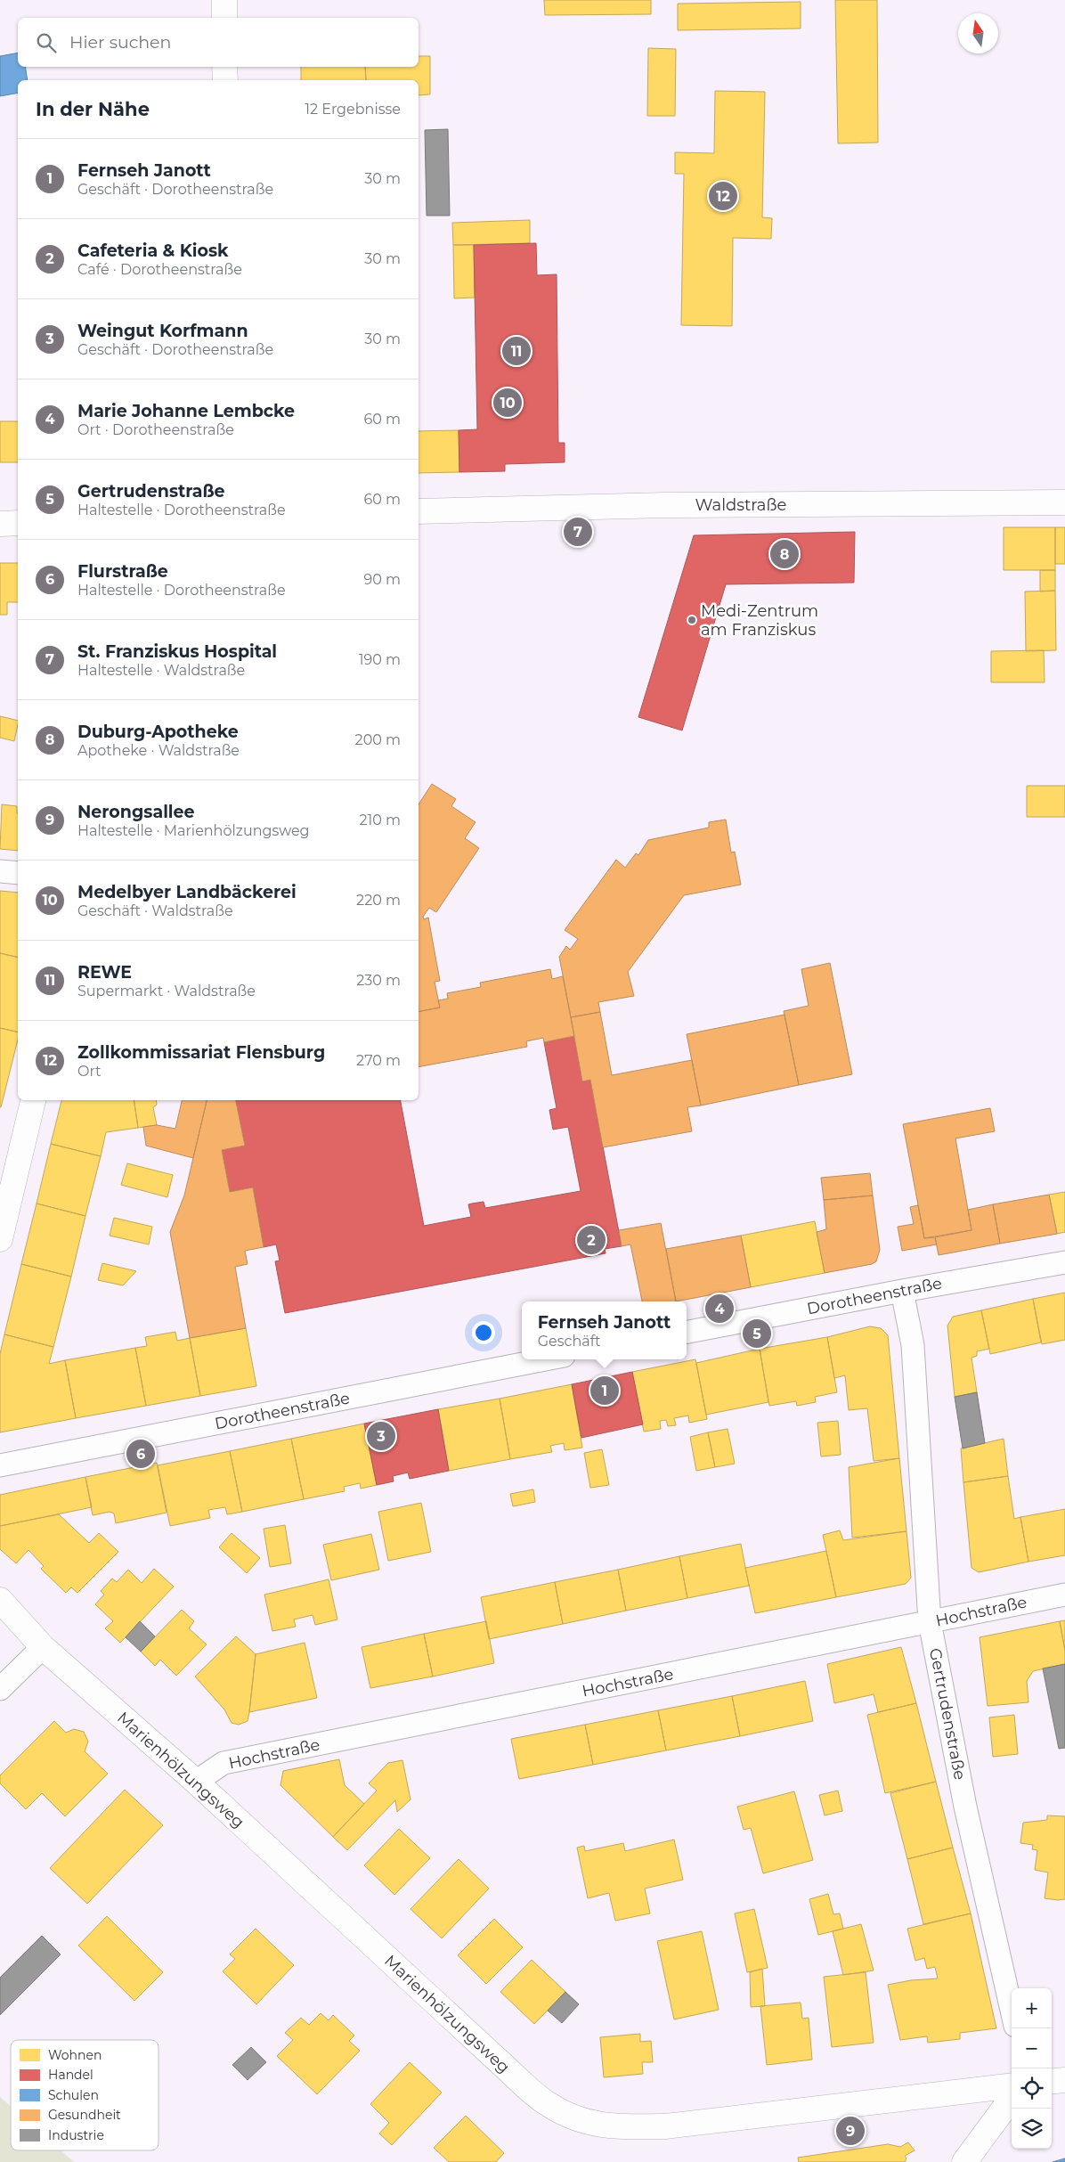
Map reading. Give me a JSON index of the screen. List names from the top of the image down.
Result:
{
  "streets": {
    "street": [
      "Waldstraße",
      "Dorotheenstraße",
      "Hochstraße",
      "Gertrudenstraße",
      "Marienhölzungsweg"
    ]
  },
  "crossings": [
    ["Dorotheenstraße", "Gertrudenstraße"],
    ["Hochstraße", "Gertrudenstraße"],
    ["Hochstraße", "Marienhölzungsweg"]
  ],
  "places": ["Medi-Zentrum am Franziskus"],
  "legend": [
    "Wohnen",
    "Handel",
    "Schulen",
    "Gesundheit",
    "Industrie"
  ],
  "north": "top",
  "page": {
    "search": "Hier suchen",
    "heading": ["In der Nähe", "12 Ergebnisse"],
    "list": [
      {
        "mark": "1",
        "name": "Fernseh Janott",
        "note": "Geschäft · Dorotheenstraße",
        "value": "30 m"
      },
      {
        "mark": "2",
        "name": "Cafeteria & Kiosk",
        "note": "Café · Dorotheenstraße",
        "value": "30 m"
      },
      {
        "mark": "3",
        "name": "Weingut Korfmann",
        "note": "Geschäft · Dorotheenstraße",
        "value": "30 m"
      },
      {
        "mark": "4",
        "name": "Marie Johanne Lembcke",
        "note": "Ort · Dorotheenstraße",
        "value": "60 m"
      },
      {
        "mark": "5",
        "name": "Gertrudenstraße",
        "note": "Haltestelle · Dorotheenstraße",
        "value": "60 m"
      },
      {
        "mark": "6",
        "name": "Flurstraße",
        "note": "Haltestelle · Dorotheenstraße",
        "value": "90 m"
      },
      {
        "mark": "7",
        "name": "St. Franziskus Hospital",
        "note": "Haltestelle · Waldstraße",
        "value": "190 m"
      },
      {
        "mark": "8",
        "name": "Duburg-Apotheke",
        "note": "Apotheke · Waldstraße",
        "value": "200 m"
      },
      {
        "mark": "9",
        "name": "Nerongsallee",
        "note": "Haltestelle · Marienhölzungsweg",
        "value": "210 m"
      },
      {
        "mark": "10",
        "name": "Medelbyer Landbäckerei",
        "note": "Geschäft · Waldstraße",
        "value": "220 m"
      },
      {
        "mark": "11",
        "name": "REWE",
        "note": "Supermarkt · Waldstraße",
        "value": "230 m"
      },
      {
        "mark": "12",
        "name": "Zollkommissariat Flensburg",
        "note": "Ort",
        "value": "270 m"
      }
    ],
    "pins": [
      "12",
      "11",
      "10",
      "7",
      "8",
      "2",
      "4",
      "5",
      "1",
      "3",
      "6",
      "9"
    ],
    "popup": ["Fernseh Janott", "Geschäft"],
    "map_buttons": ["+", "−"]
  }
}
